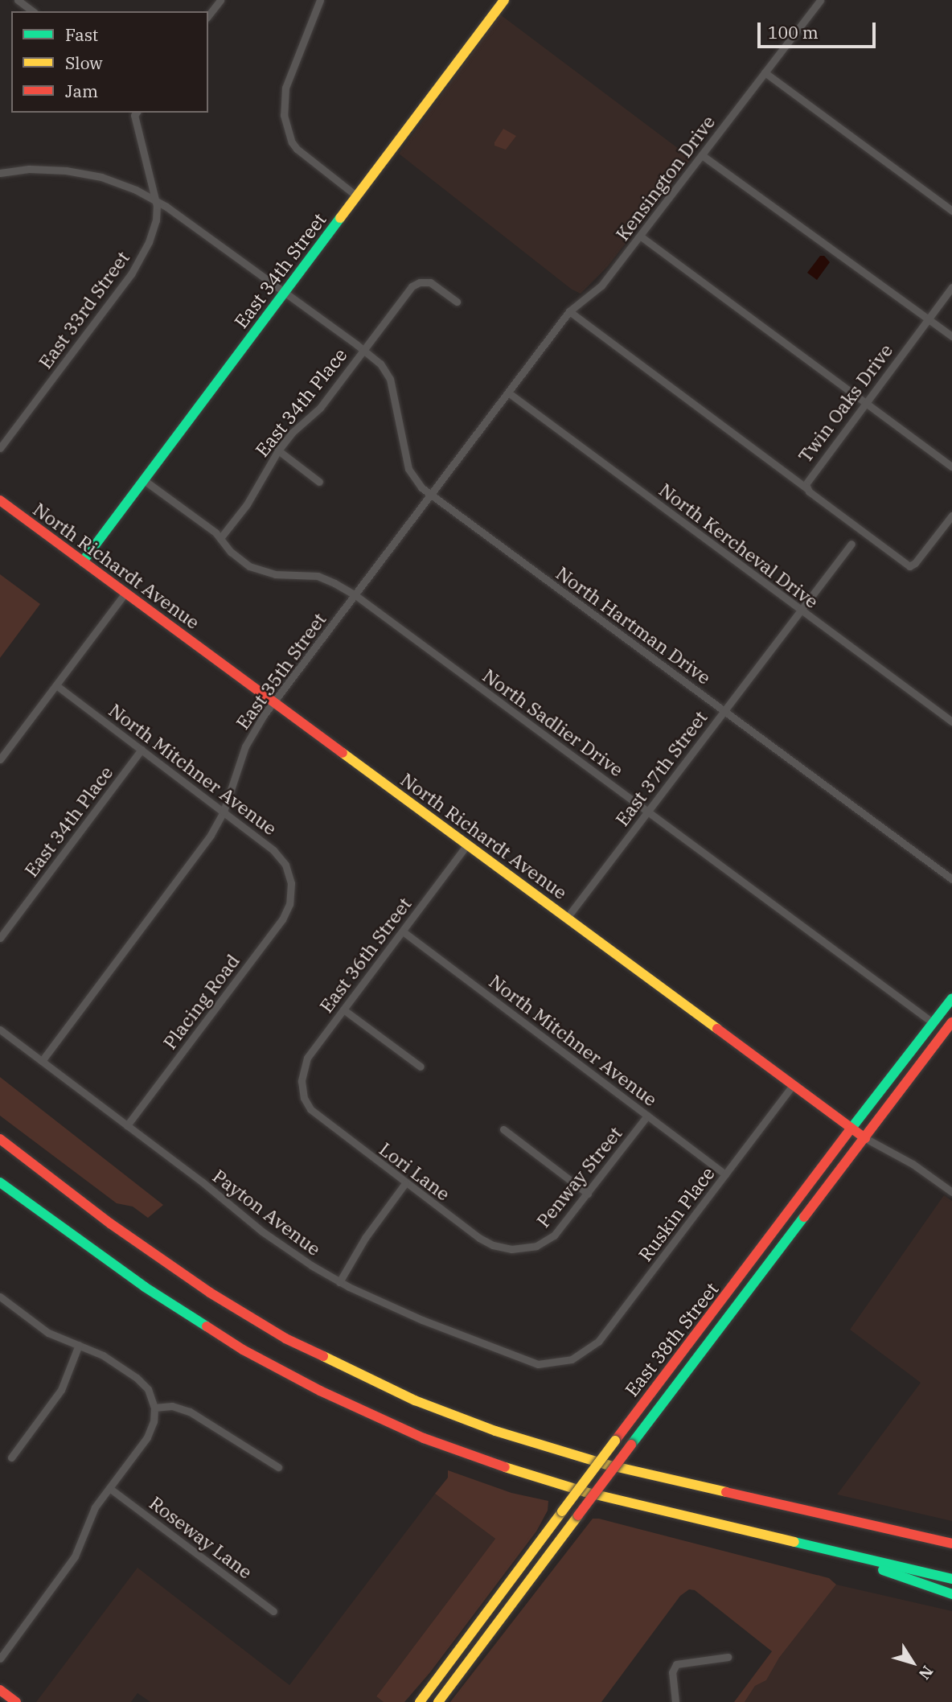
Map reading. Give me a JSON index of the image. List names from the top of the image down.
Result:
{
  "streets": {
    "main road": ["East 34th Street", "North Richardt Avenue", "East 38th Street"],
    "street": [
      "Kensington Drive",
      "East 33rd Street",
      "East 34th Place",
      "Twin Oaks Drive",
      "North Kercheval Drive",
      "North Hartman Drive",
      "East 35th Street",
      "North Sadlier Drive",
      "East 37th Street",
      "North Mitchner Avenue",
      "East 36th Street",
      "Placing Road",
      "Lori Lane",
      "Penway Street",
      "Payton Avenue",
      "Ruskin Place",
      "Roseway Lane"
    ]
  },
  "crossings": [
    ["Kensington Drive", "East 35th Street"],
    ["East 34th Street", "North Richardt Avenue"],
    ["East 34th Street", "North Hartman Drive"],
    ["East 34th Street", "North Sadlier Drive"],
    ["East 33rd Street", "North Hartman Drive"],
    ["East 34th Place", "North Hartman Drive"],
    ["East 34th Place", "North Sadlier Drive"],
    ["East 34th Place", "North Mitchner Avenue"],
    ["North Kercheval Drive", "East 35th Street"],
    ["North Kercheval Drive", "East 37th Street"],
    ["North Richardt Avenue", "East 35th Street"],
    ["North Richardt Avenue", "East 37th Street"],
    ["North Richardt Avenue", "East 36th Street"],
    ["North Richardt Avenue", "Ruskin Place"],
    ["North Richardt Avenue", "East 38th Street"],
    ["North Hartman Drive", "East 35th Street"],
    ["North Hartman Drive", "East 37th Street"],
    ["East 35th Street", "North Sadlier Drive"],
    ["East 35th Street", "North Mitchner Avenue"],
    ["East 35th Street", "Payton Avenue"],
    ["North Sadlier Drive", "East 37th Street"],
    ["North Sadlier Drive", "East 38th Street"],
    ["North Mitchner Avenue", "East 36th Street"],
    ["North Mitchner Avenue", "Placing Road"],
    ["North Mitchner Avenue", "Penway Street"],
    ["North Mitchner Avenue", "Ruskin Place"],
    ["East 36th Street", "Lori Lane"],
    ["Placing Road", "Payton Avenue"],
    ["Lori Lane", "Penway Street"],
    ["Payton Avenue", "Ruskin Place"]
  ],
  "legend": ["Fast", "Slow", "Jam"],
  "scale_bar": "100 m",
  "north": "bottom right"
}
